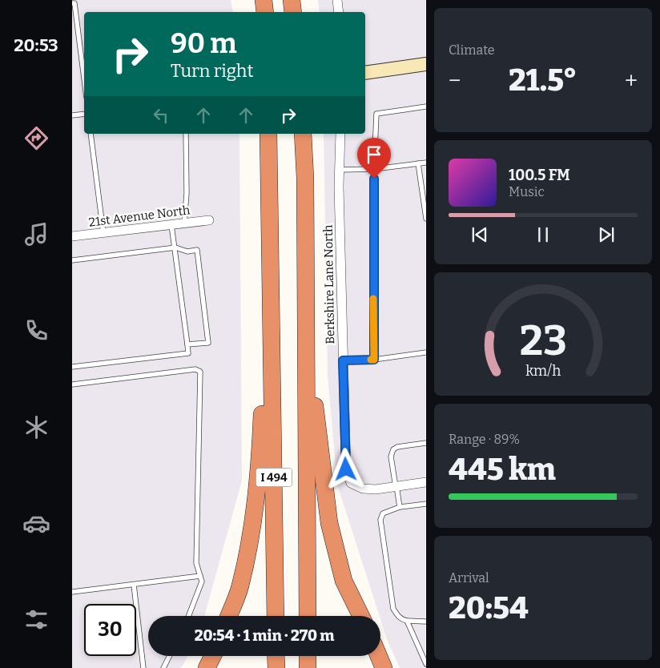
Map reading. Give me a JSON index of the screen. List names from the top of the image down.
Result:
{
  "streets": {
    "highway": ["I 494"],
    "street": ["21st Avenue North", "Berkshire Lane North"]
  },
  "page": {
    "tabs": "20:53",
    "tile": [
      "Climate",
      ["Range · 89%", "445 km"],
      ["Arrival", "20:54"]
    ],
    "turn": ["90 m", "Turn right"],
    "heat": ["−", "21.5°", "+"],
    "song": ["100.5 FM", "Music"],
    "limit": "30",
    "trip": "20:54 · 1 min · 270 m",
    "gauge": ["23", "km/h"]
  }
}
